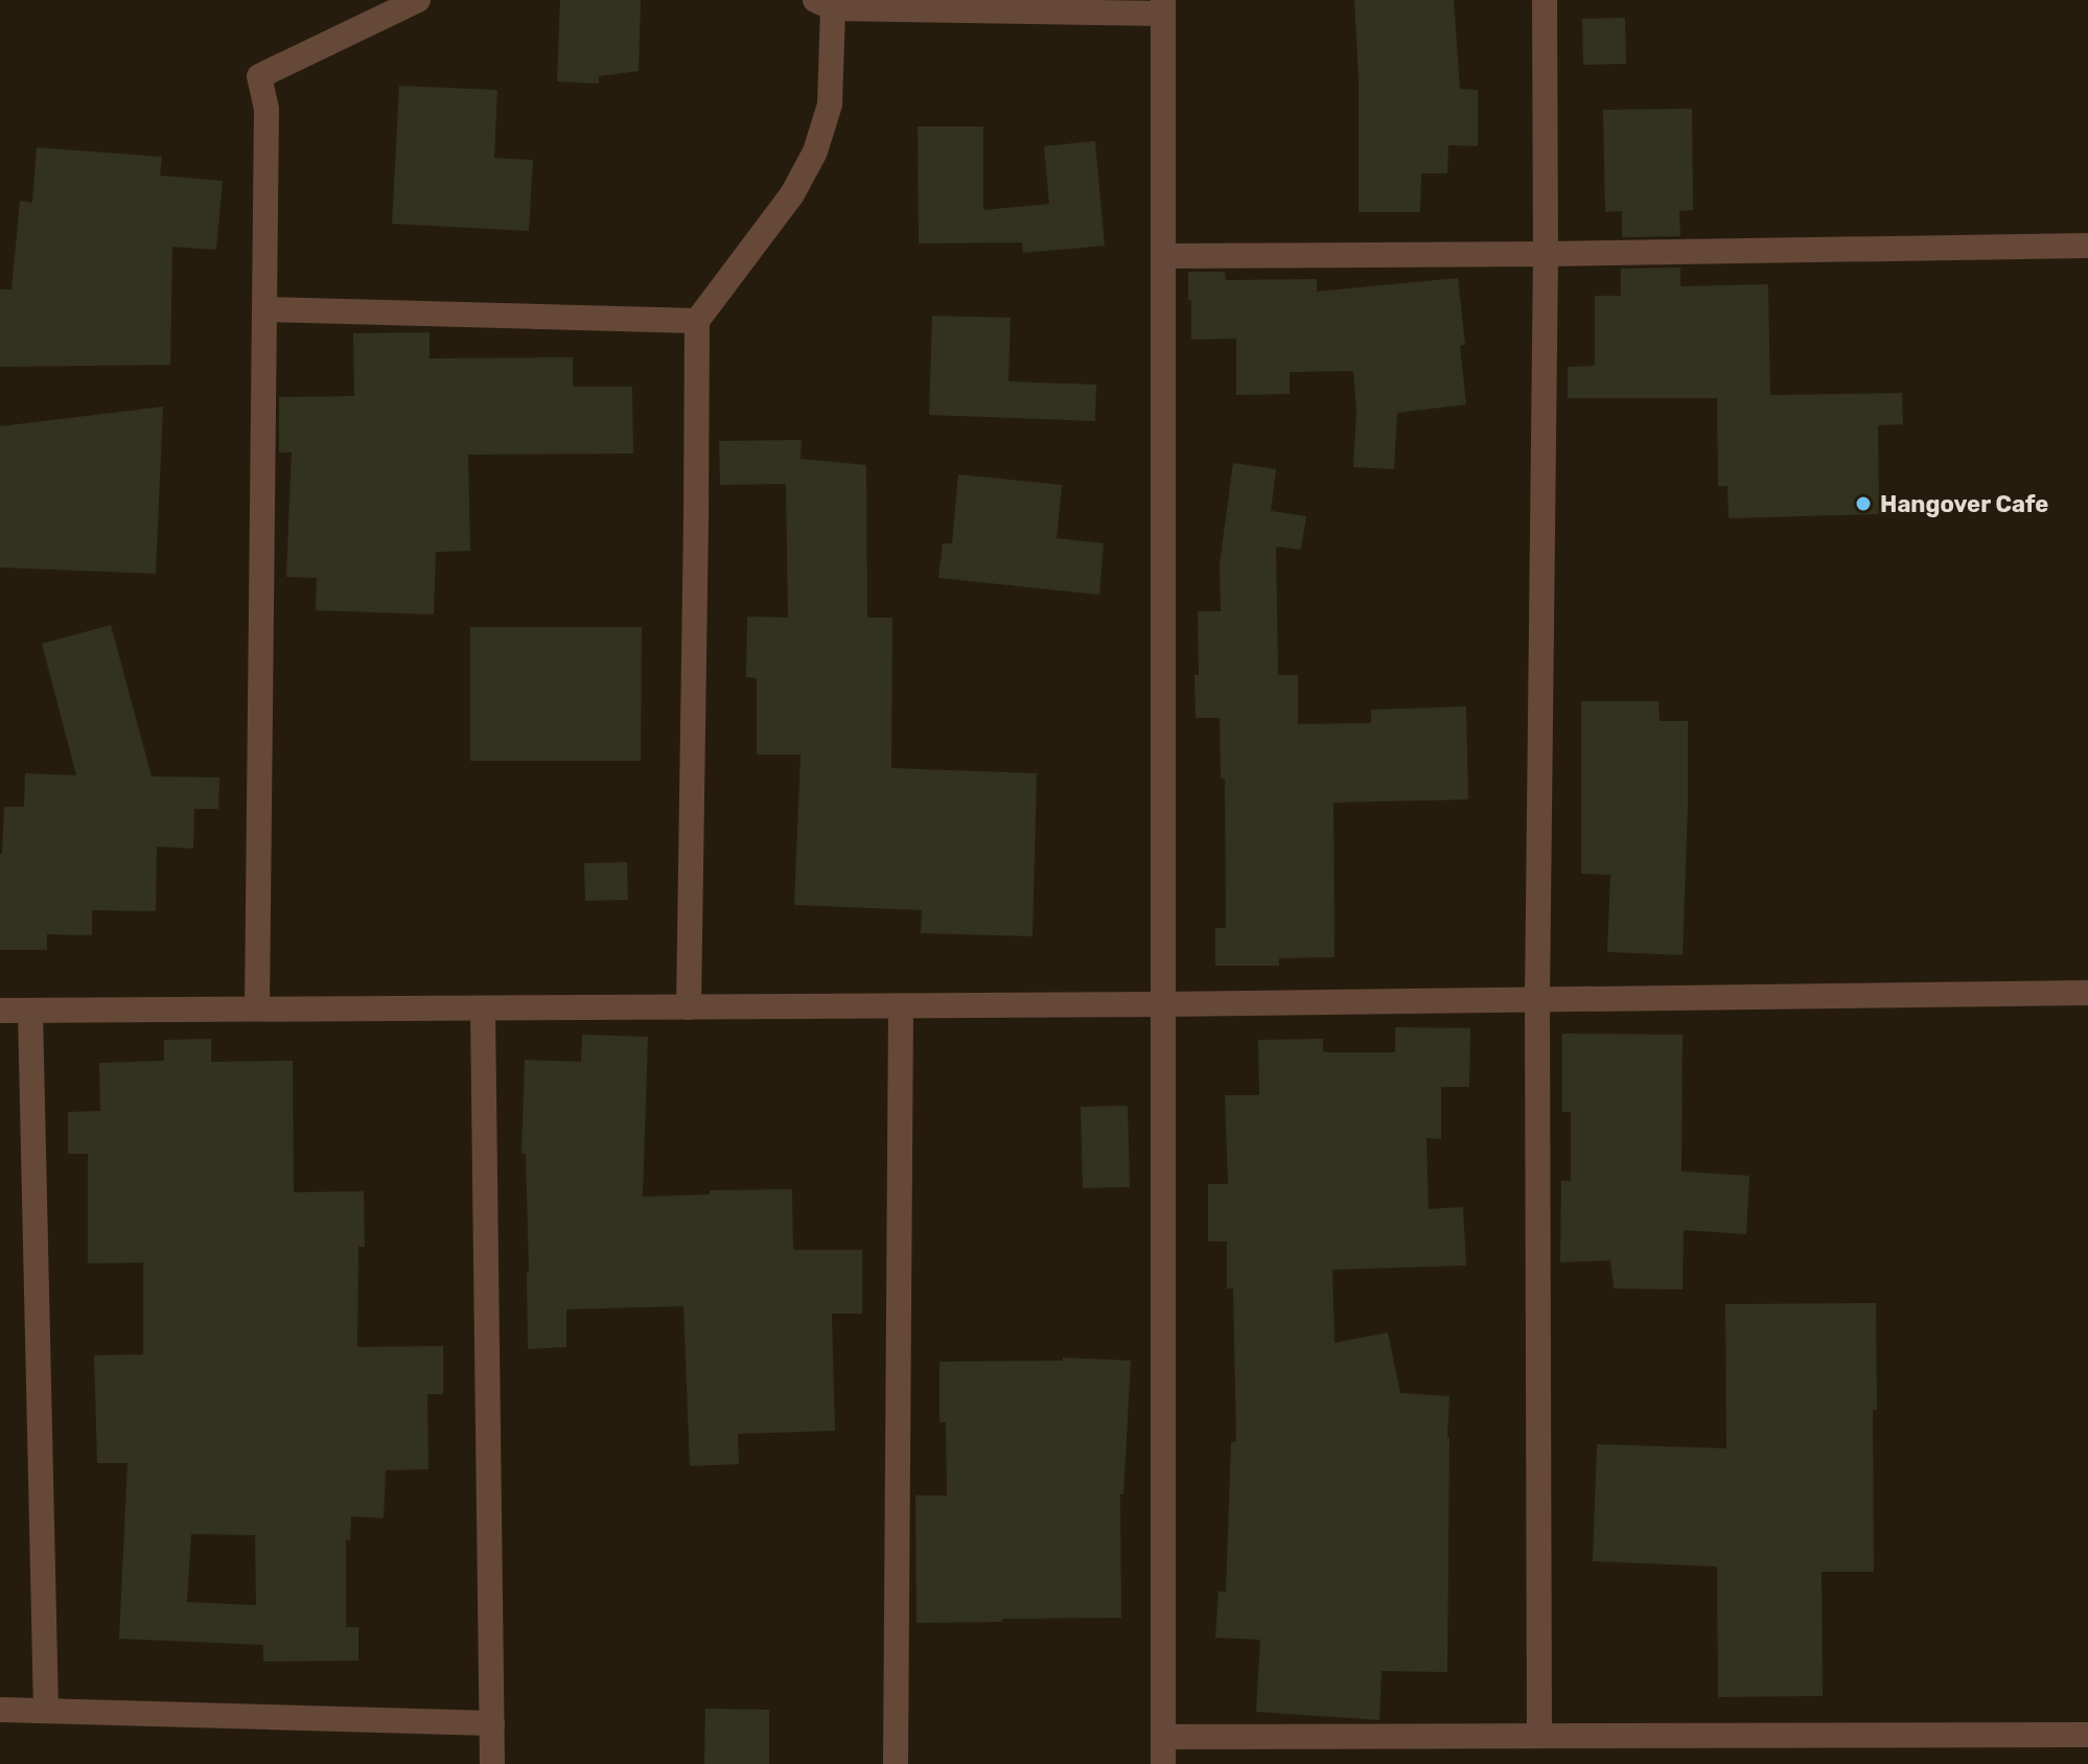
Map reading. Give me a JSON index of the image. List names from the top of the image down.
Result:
{
  "places": ["Hangover Cafe"]
}
